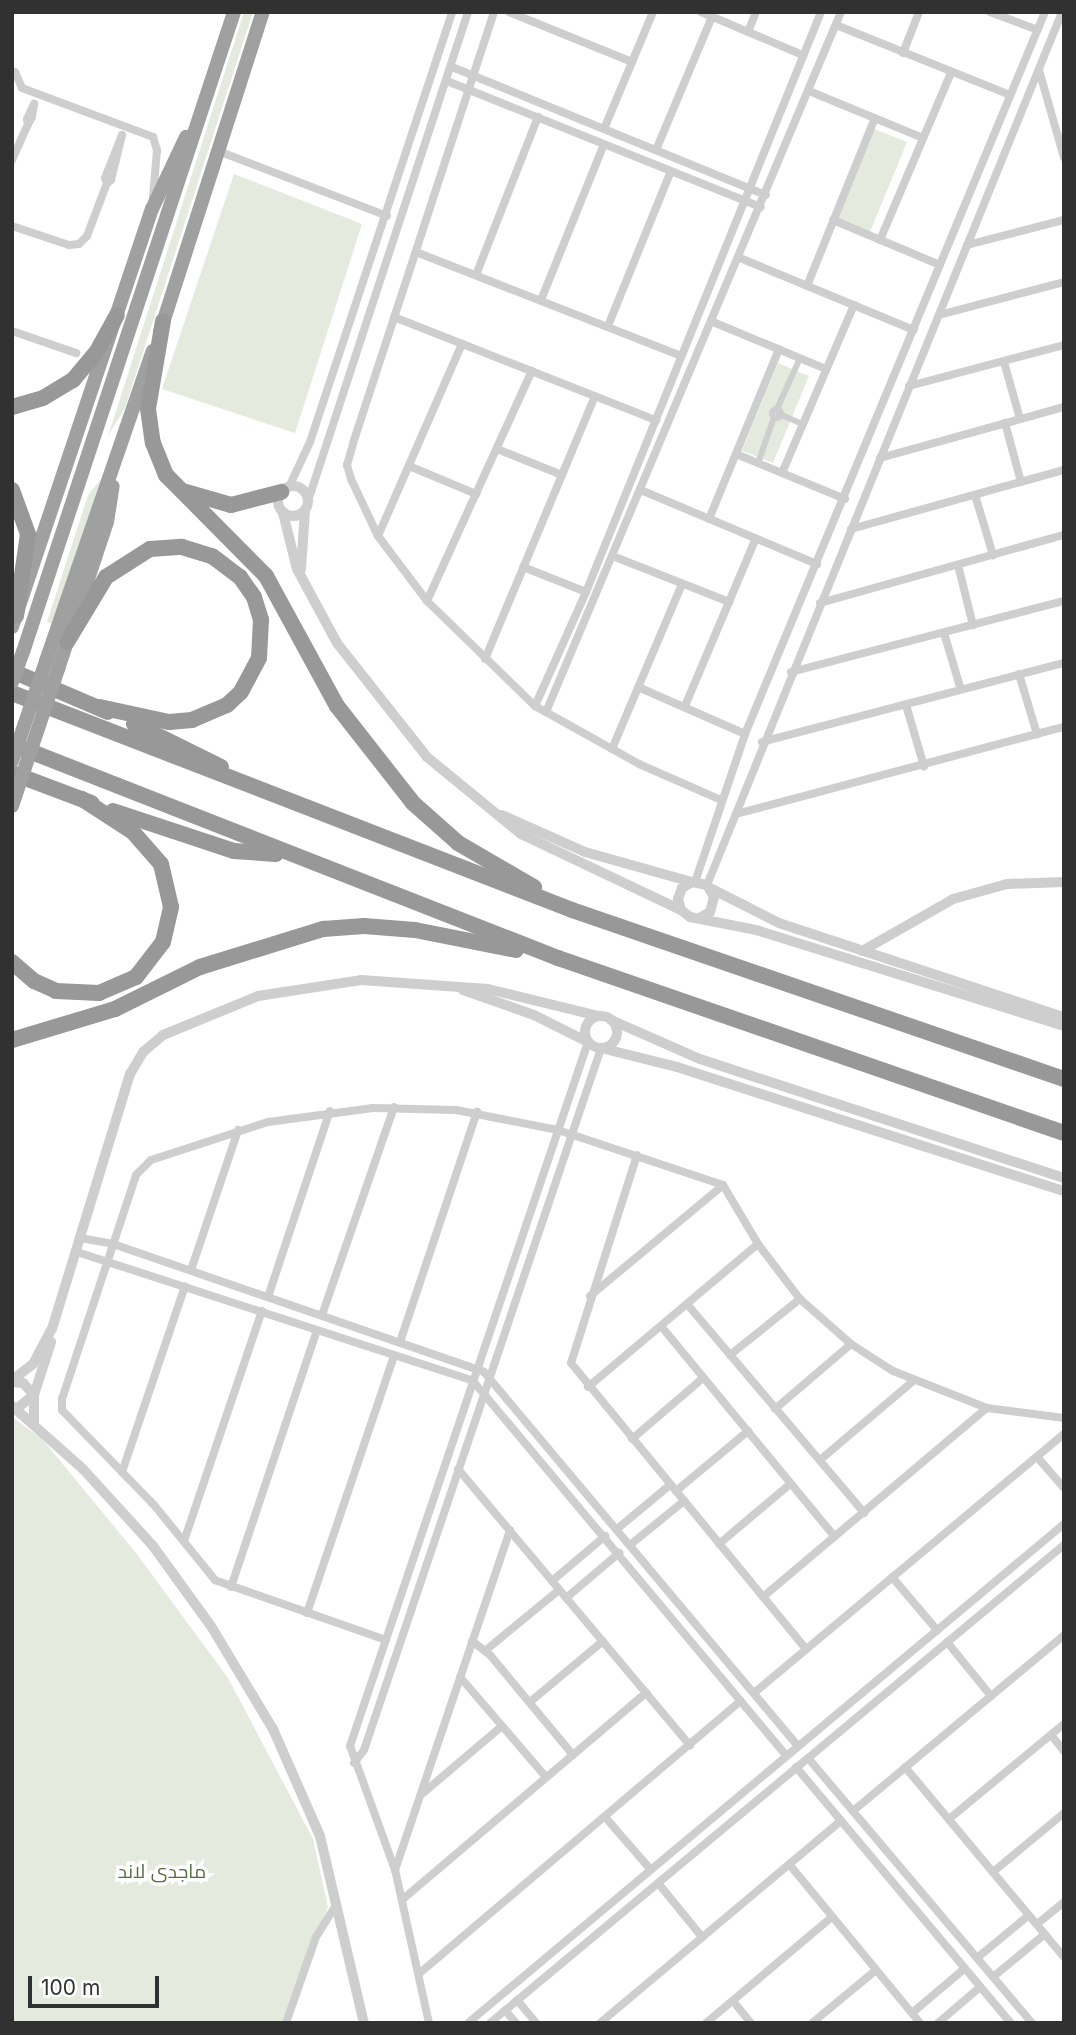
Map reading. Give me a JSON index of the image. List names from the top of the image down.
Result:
{
  "parks": ["ماجدی لاند"],
  "scale_bar": "100 m"
}
